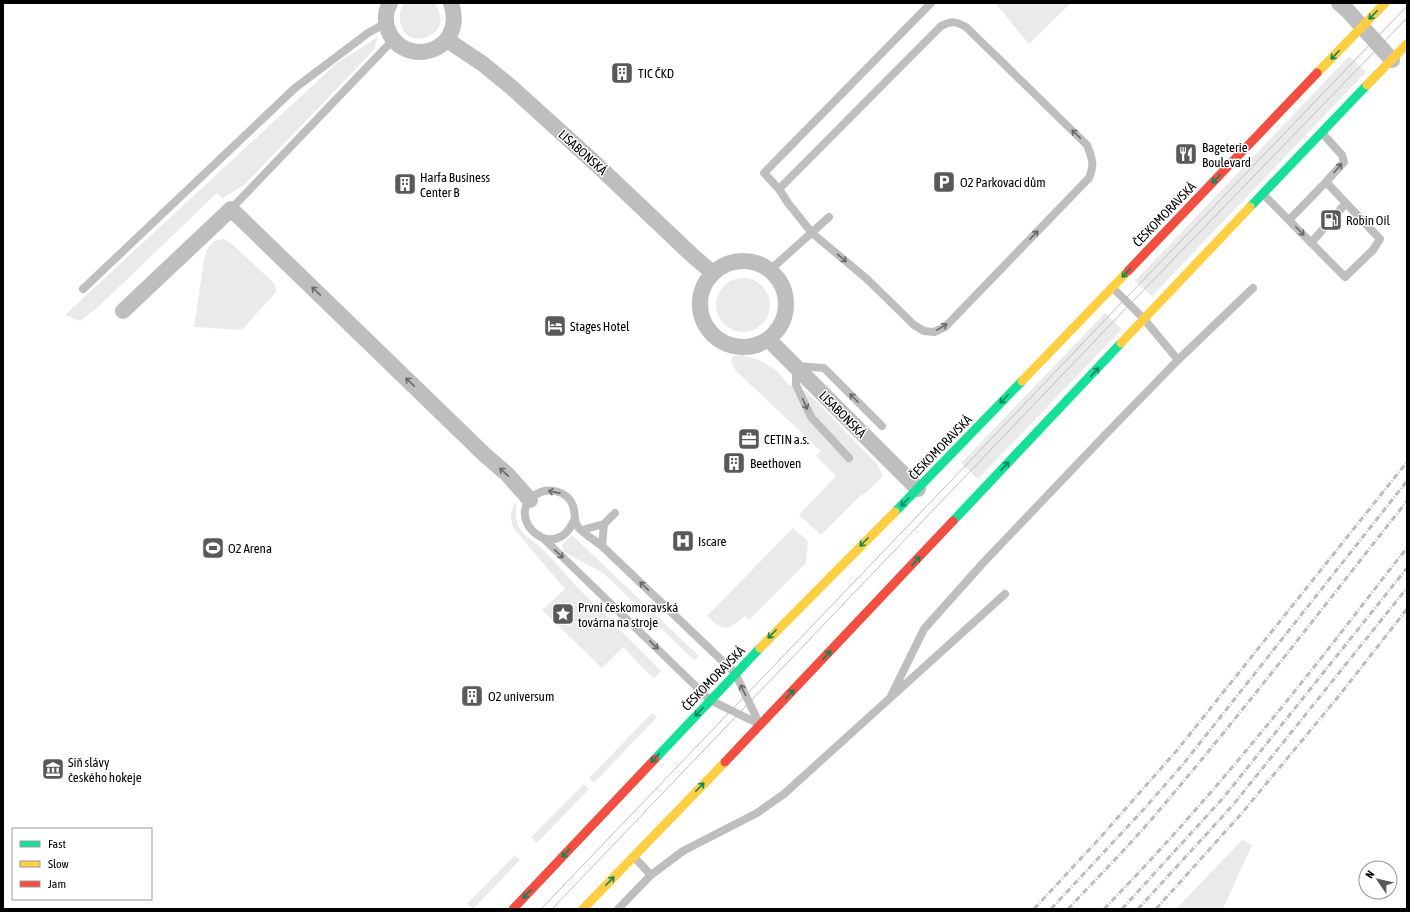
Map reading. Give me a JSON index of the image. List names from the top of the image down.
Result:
{
  "streets": {
    "main road": ["ČESKOMORAVSKÁ"],
    "street": ["LISABONSKÁ"]
  },
  "crossings": [
    ["LISABONSKÁ", "ČESKOMORAVSKÁ"]
  ],
  "places": {
    "building": [
      "TIC ČKD",
      "Harfa Business Center B",
      "Beethoven",
      "O2 universum"
    ],
    "restaurant": ["Bageterie Boulevard"],
    "parking": ["O2 Parkovací dům"],
    "fuel station": ["Robin Oil"],
    "hotel": ["Stages Hotel"],
    "office": ["CETIN a.s."],
    "hospital": ["Iscare"],
    "sports": ["O2 Arena"],
    "place": ["První českomoravská továrna na stroje"],
    "museum": ["Síň slávy českého hokeje"]
  },
  "legend": ["Fast", "Slow", "Jam"],
  "north": "top left"
}
